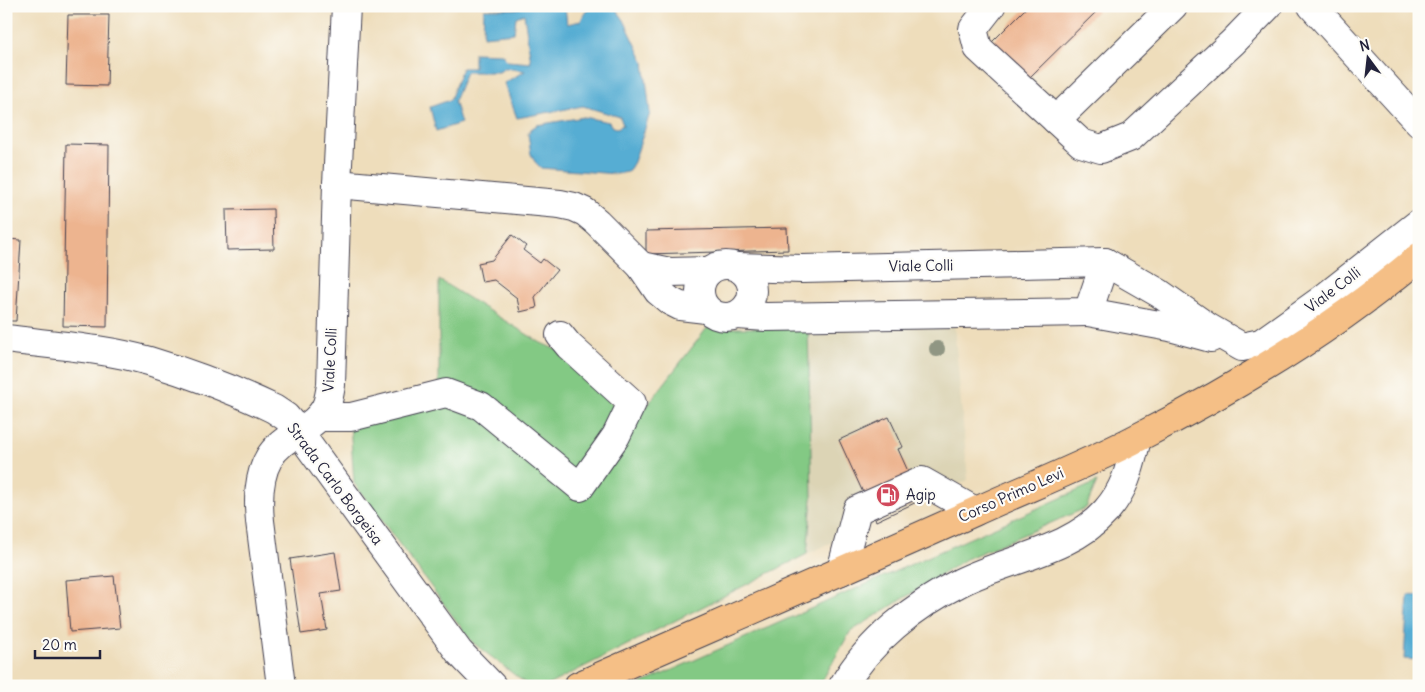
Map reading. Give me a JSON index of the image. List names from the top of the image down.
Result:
{
  "streets": {
    "main road": ["Corso Primo Levi"],
    "street": ["Viale Colli", "Strada Carlo Borgeisa"]
  },
  "crossings": [
    ["Viale Colli", "Strada Carlo Borgeisa"]
  ],
  "places": {
    "fuel station": ["Agip"]
  },
  "scale_bar": "20 m",
  "north": "top"
}
